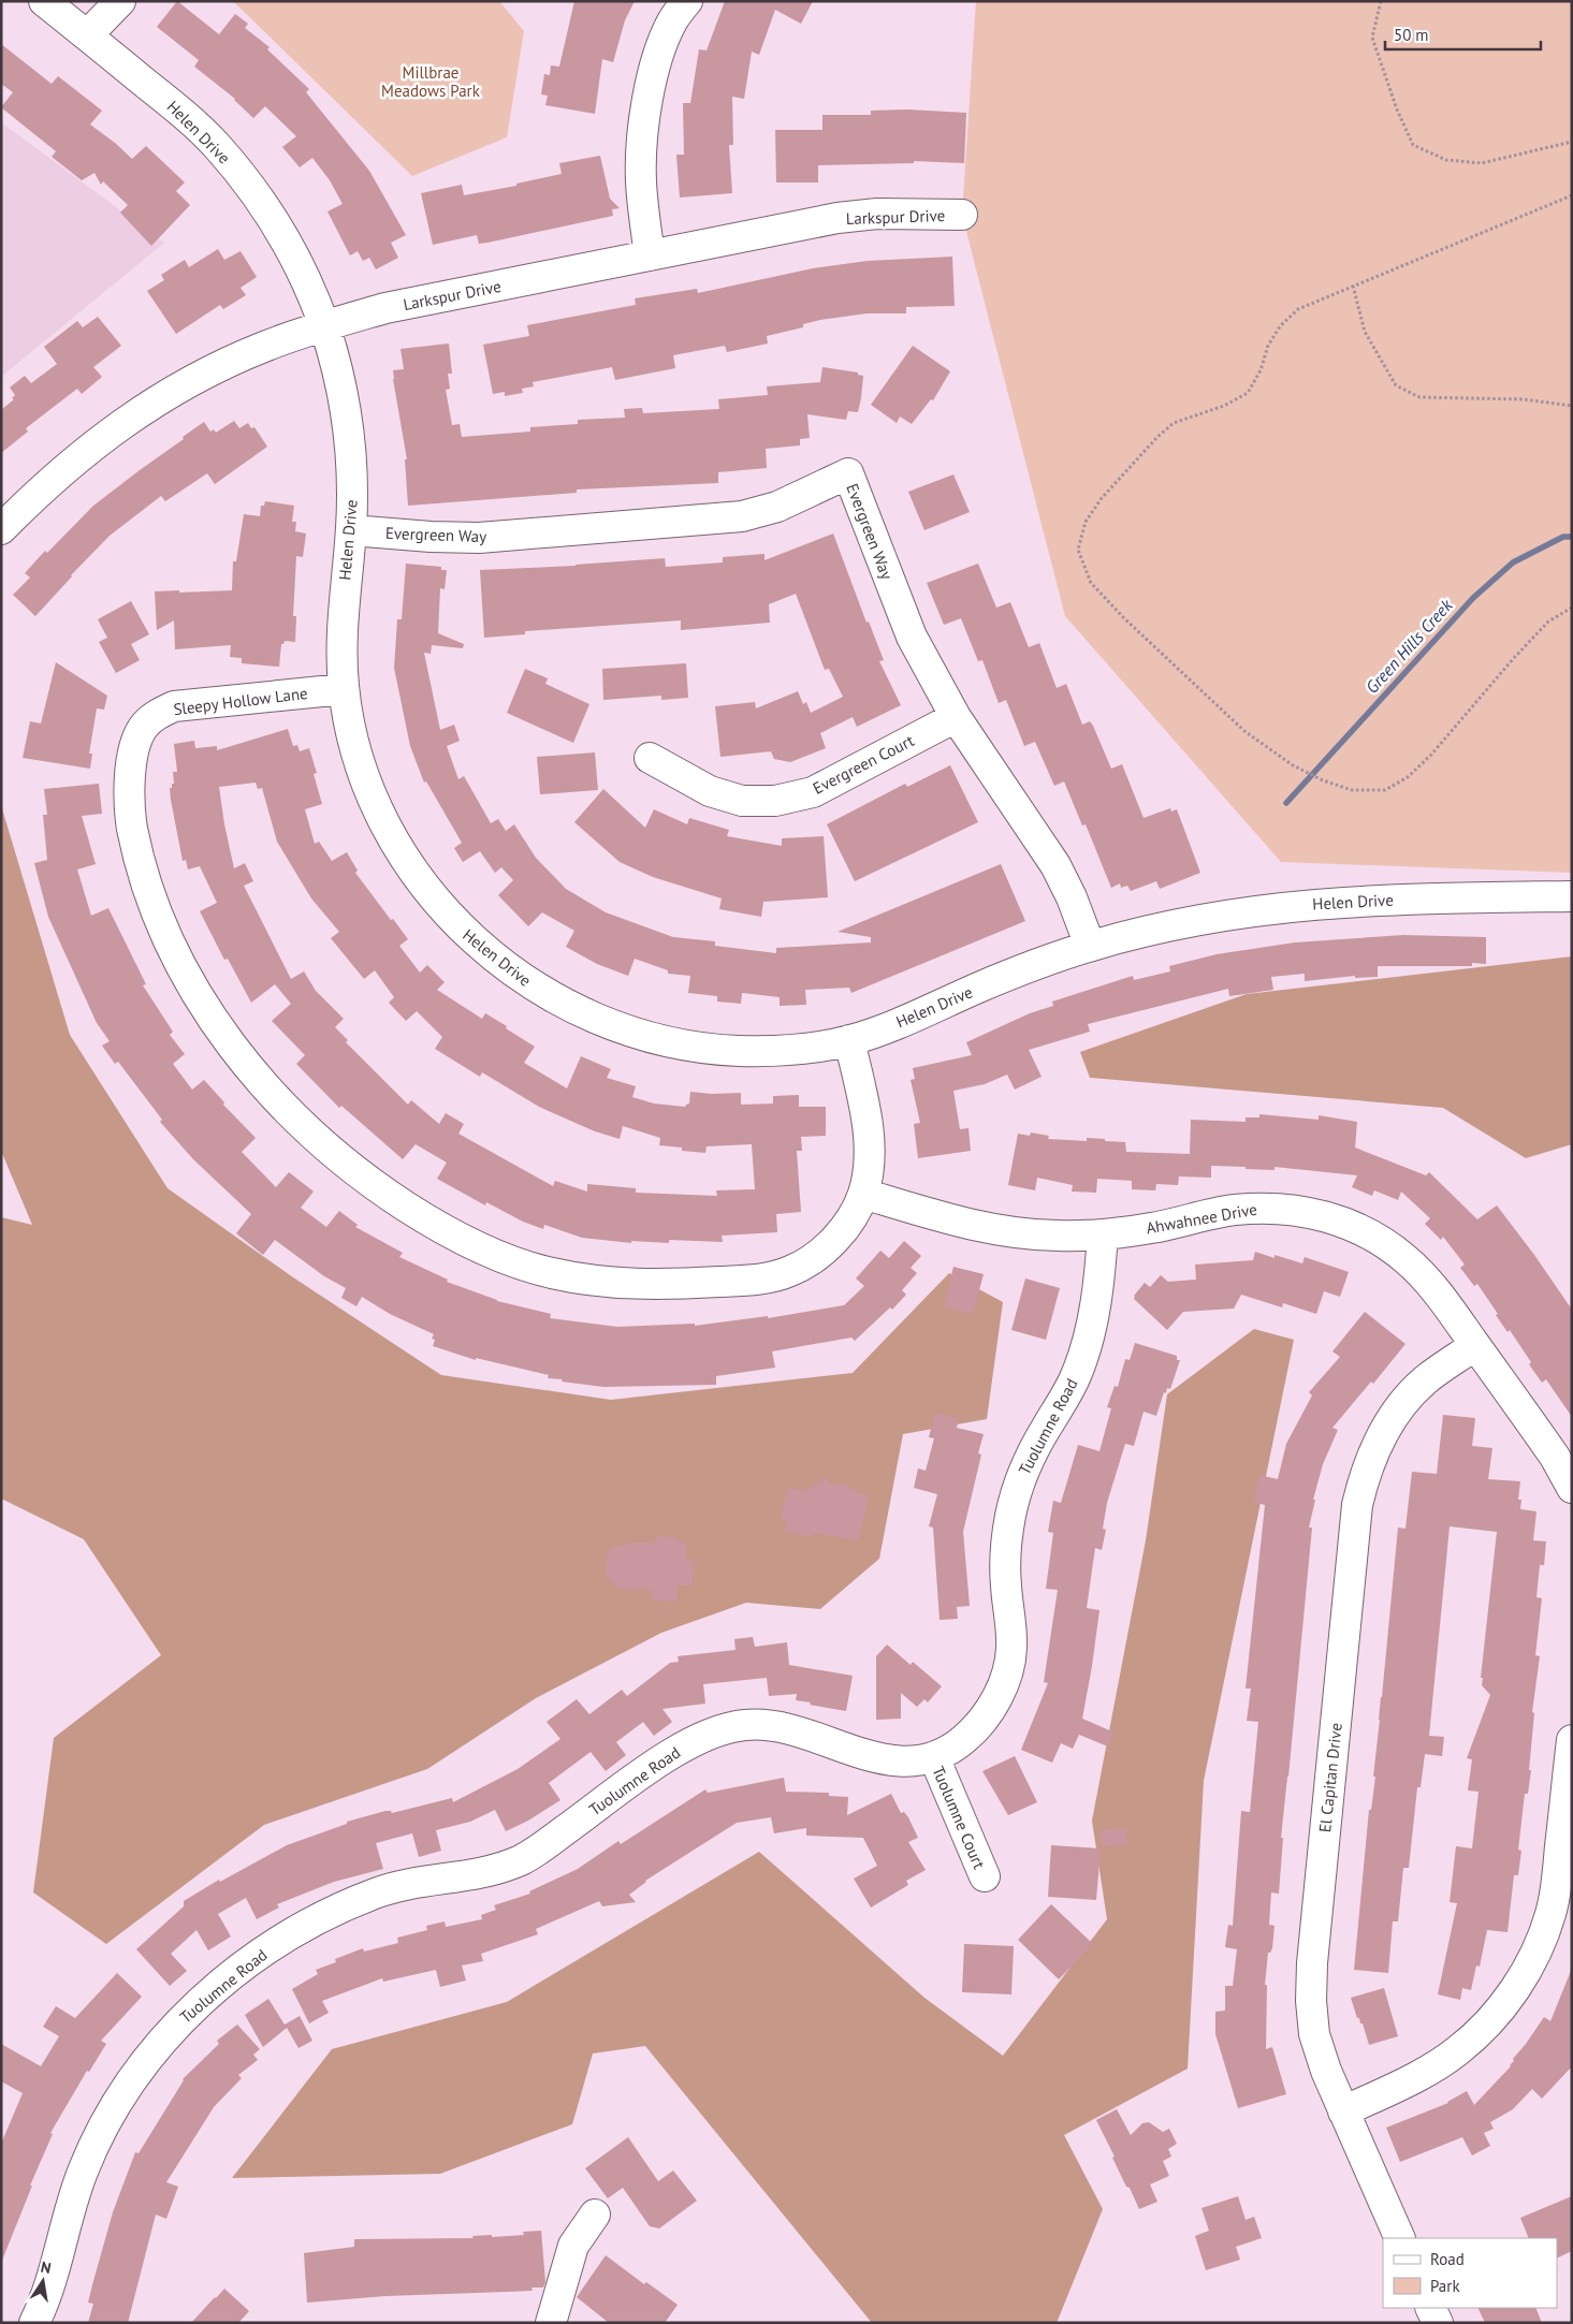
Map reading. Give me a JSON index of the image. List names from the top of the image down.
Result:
{
  "streets": {
    "street": [
      "Helen Drive",
      "Larkspur Drive",
      "Evergreen Way",
      "Sleepy Hollow Lane",
      "Evergreen Court",
      "Ahwahnee Drive",
      "Tuolumne Road",
      "El Capitan Drive",
      "Tuolumne Court"
    ]
  },
  "crossings": [
    ["Helen Drive", "Larkspur Drive"],
    ["Helen Drive", "Evergreen Way"],
    ["Helen Drive", "Sleepy Hollow Lane"],
    ["Evergreen Way", "Evergreen Court"],
    ["Sleepy Hollow Lane", "Ahwahnee Drive"],
    ["Ahwahnee Drive", "Tuolumne Road"],
    ["Ahwahnee Drive", "El Capitan Drive"],
    ["Tuolumne Road", "Tuolumne Court"]
  ],
  "water": ["Green Hills Creek"],
  "parks": ["Millbrae Meadows Park"],
  "legend": ["Road", "Park"],
  "scale_bar": "50 m",
  "north": "top"
}
